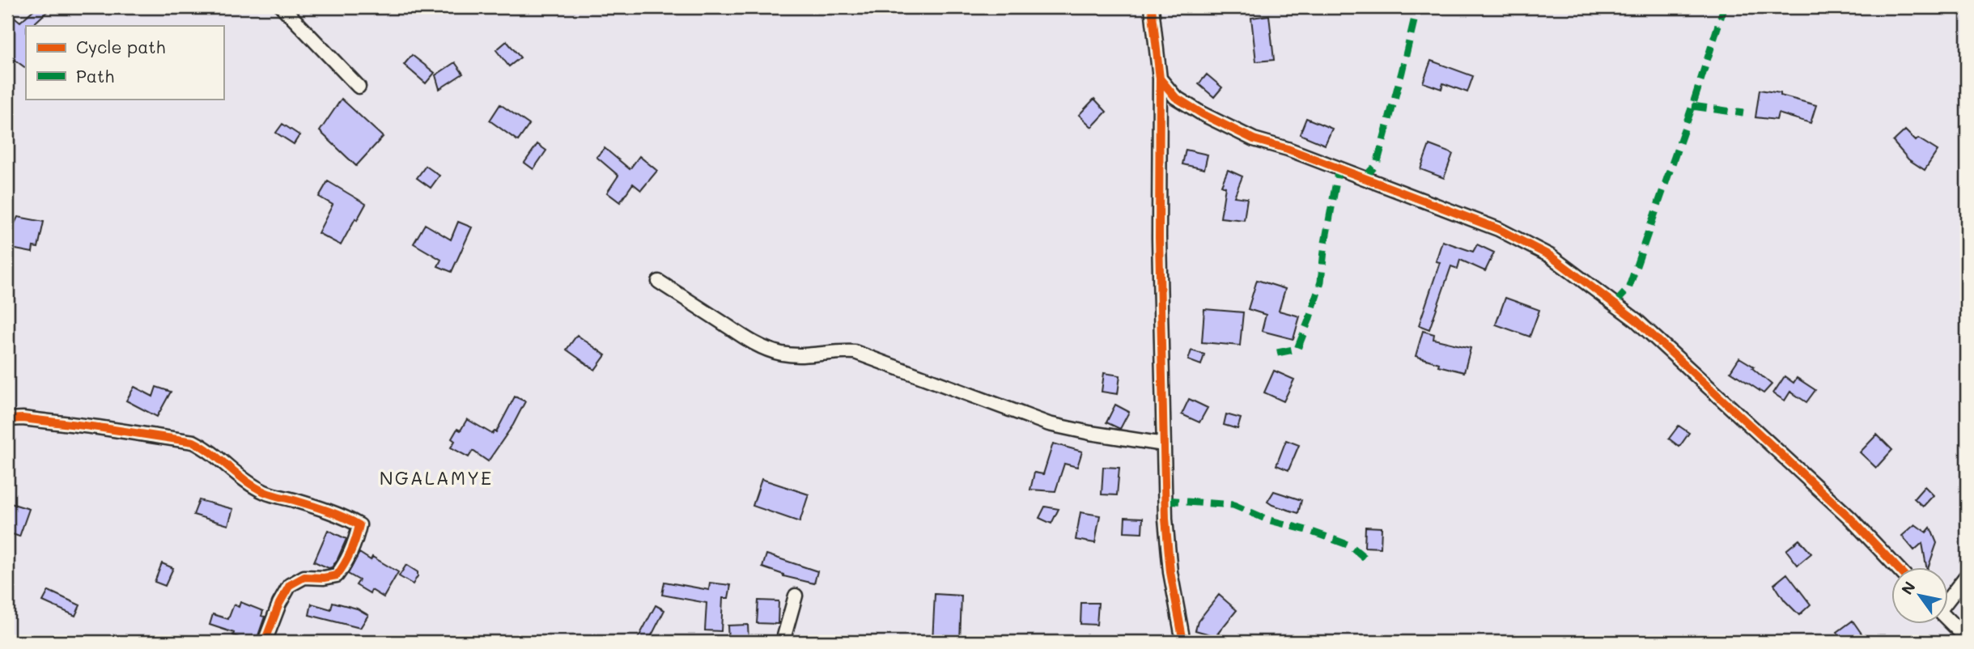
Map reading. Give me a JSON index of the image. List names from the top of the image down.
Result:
{
  "districts": ["NGALAMYE"],
  "legend": ["Cycle path", "Path"],
  "north": "top left"
}
